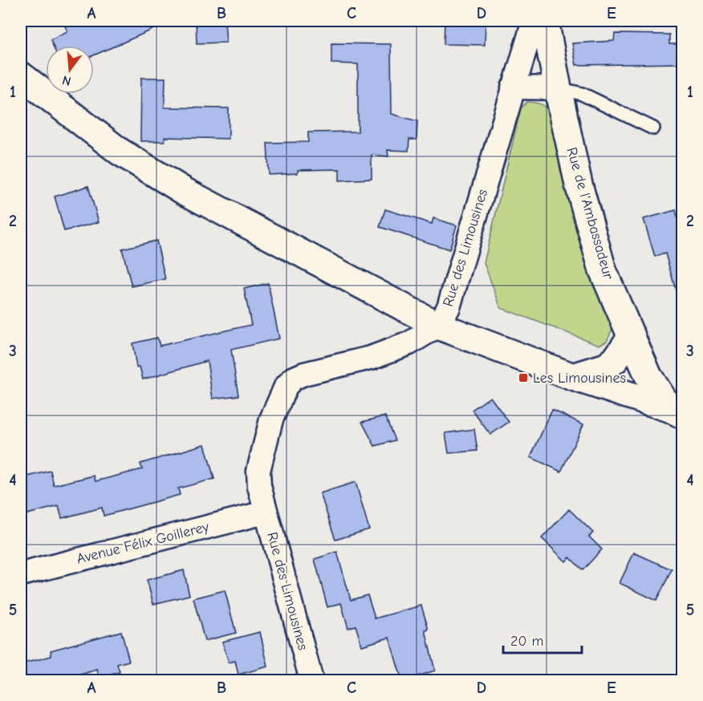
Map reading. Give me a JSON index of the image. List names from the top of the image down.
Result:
{
  "streets": {
    "main road": ["Rue de l'Ambassadeur"],
    "street": ["Rue des Limousines", "Avenue Félix Goillerey"]
  },
  "crossings": [
    ["Rue des Limousines", "Avenue Félix Goillerey"]
  ],
  "places": {
    "transit": ["Les Limousines"]
  },
  "scale_bar": "20 m",
  "north": "bottom",
  "grid": {
    "columns": [
      "A",
      "B",
      "C",
      "D",
      "E"
    ],
    "rows": [
      "1",
      "2",
      "3",
      "4",
      "5"
    ]
  }
}
